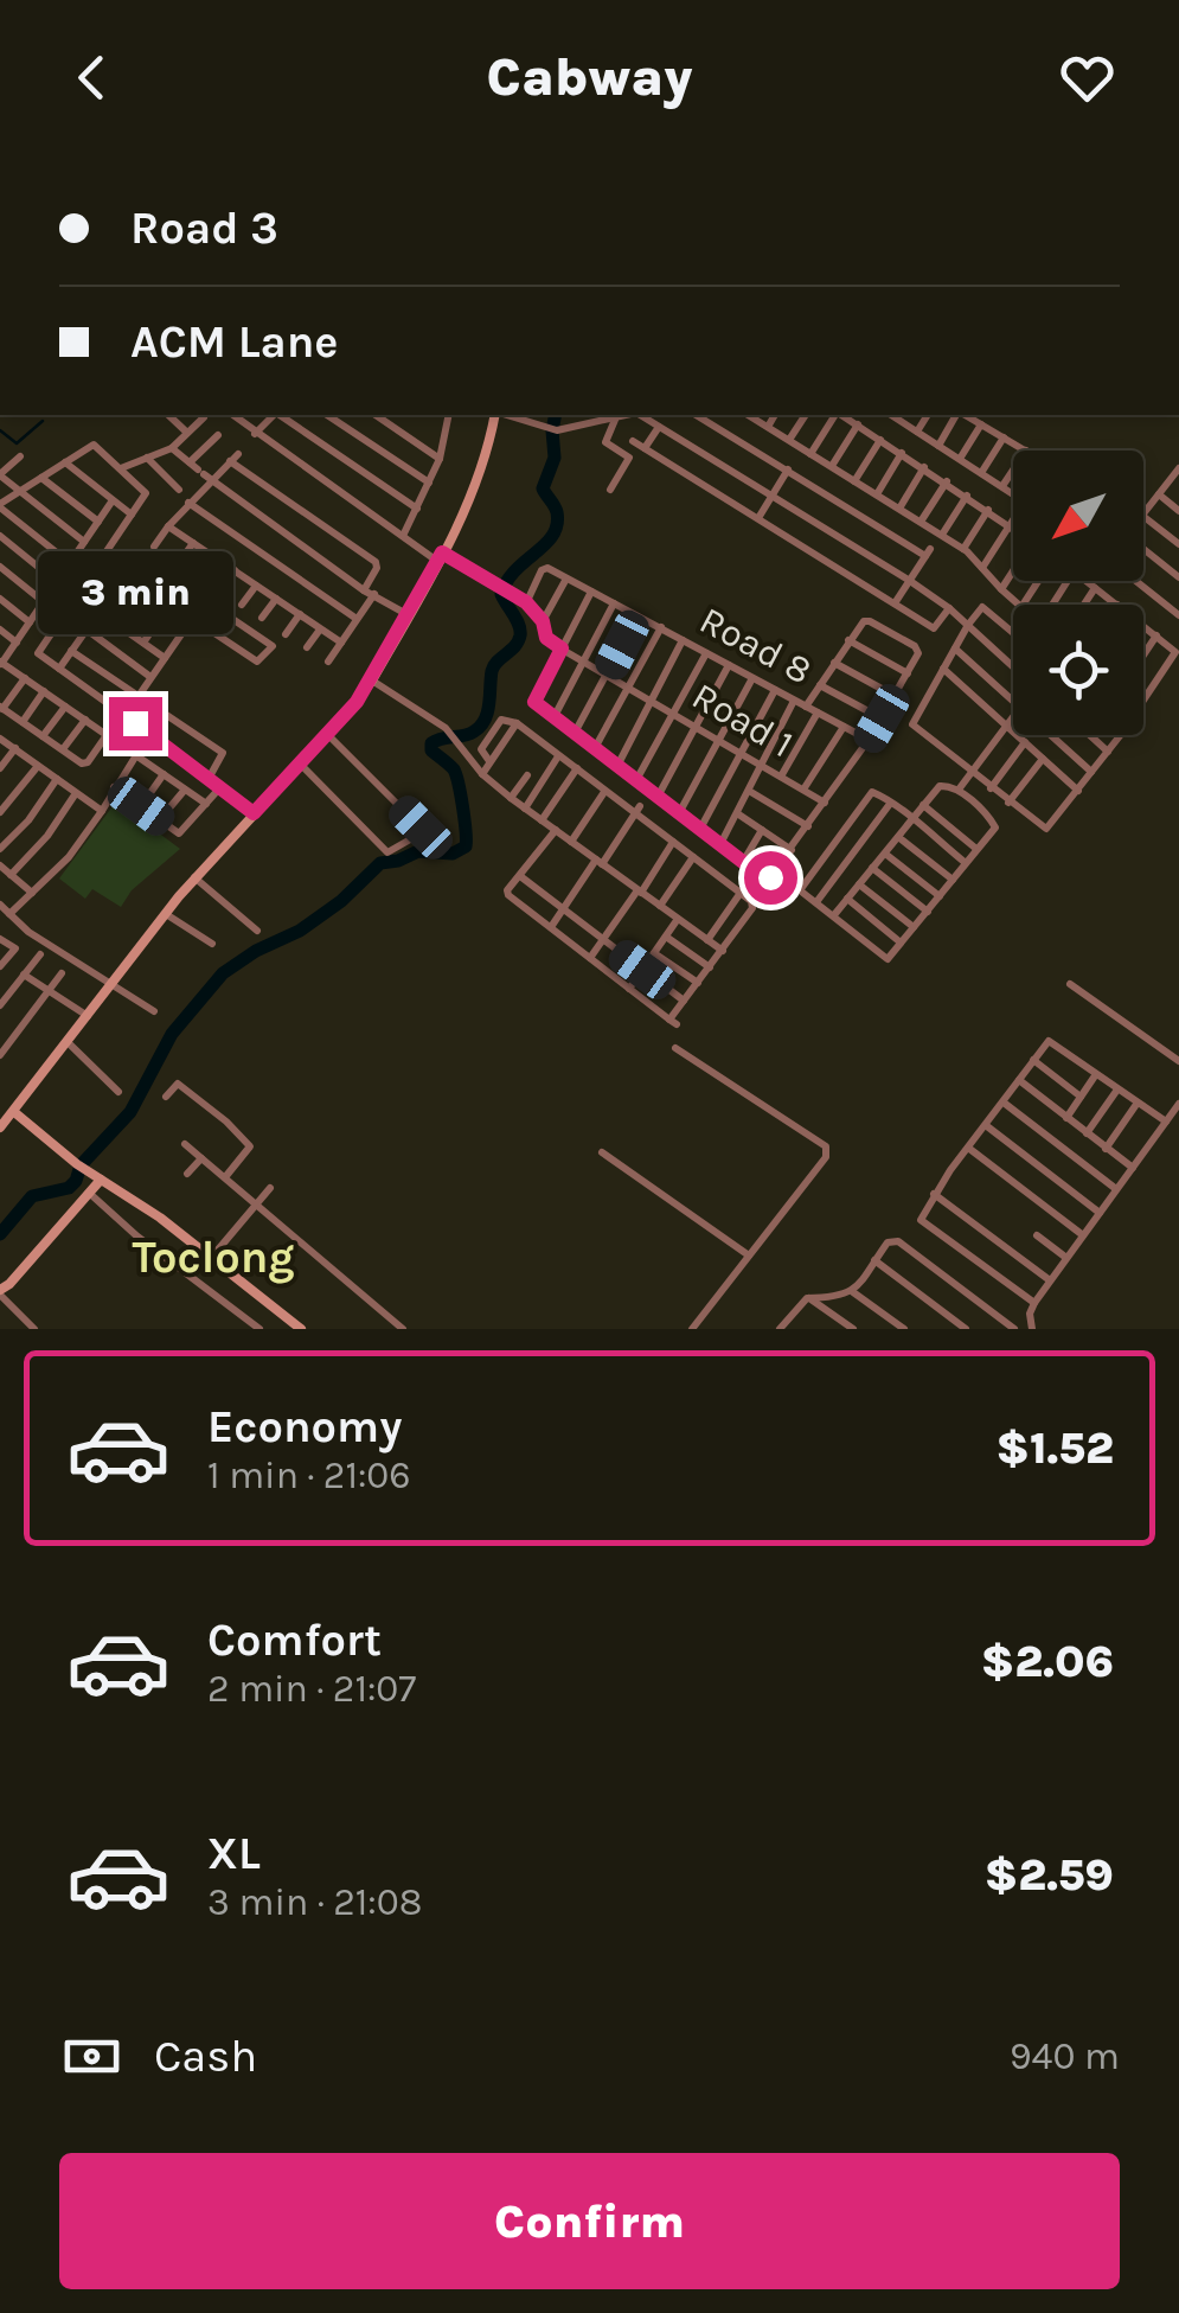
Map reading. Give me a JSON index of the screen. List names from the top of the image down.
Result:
{
  "streets": {
    "street": ["Road 8", "Road 1"]
  },
  "districts": ["Toclong"],
  "north": "bottom left",
  "page": {
    "header": "Cabway",
    "banner": ["Road 3", "ACM Lane"],
    "bubble": "3 min",
    "list": [
      {
        "name": "Economy",
        "note": "1 min · 21:06",
        "value": "$1.52"
      },
      {
        "name": "Comfort",
        "note": "2 min · 21:07",
        "value": "$2.06"
      },
      {
        "name": "XL",
        "note": "3 min · 21:08",
        "value": "$2.59"
      }
    ],
    "pay": ["Cash", "940 m"],
    "buttons": "Confirm"
  }
}
